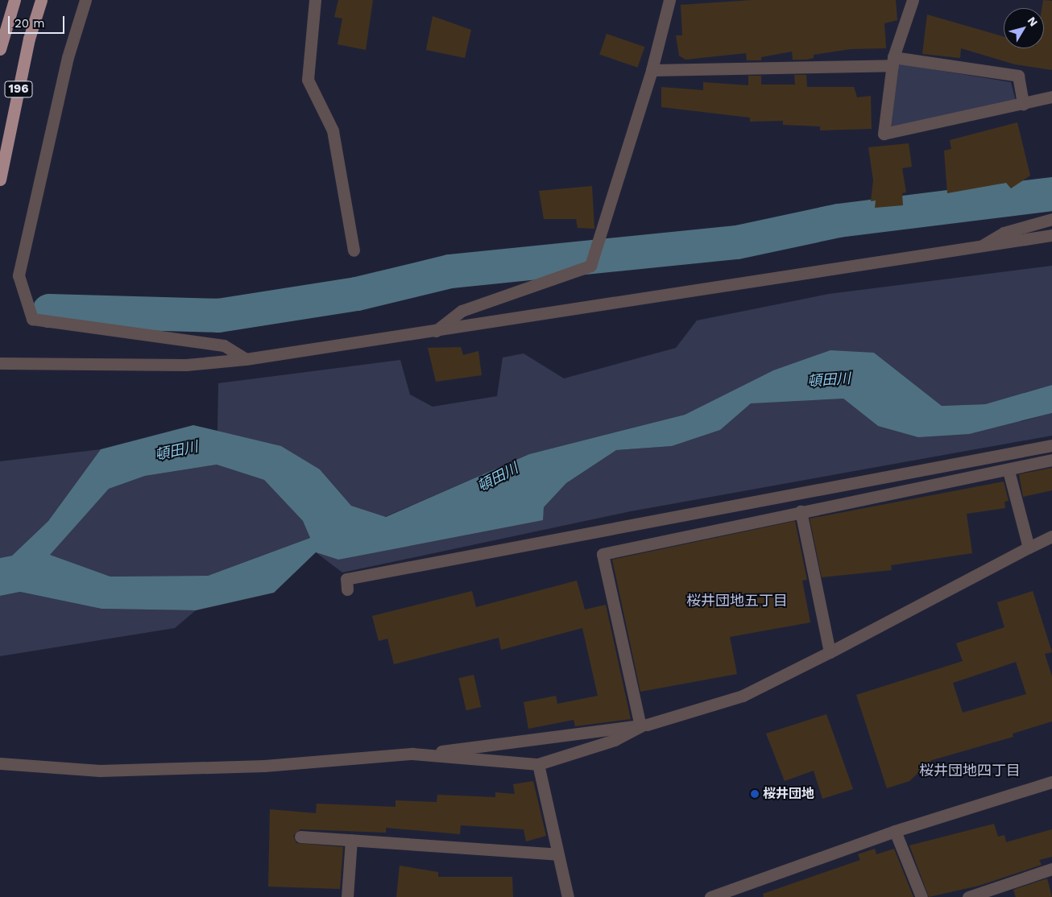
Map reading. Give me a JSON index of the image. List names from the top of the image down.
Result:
{
  "streets": {
    "highway": ["196"]
  },
  "districts": ["桜井団地五丁目", "桜井団地四丁目"],
  "water": ["頓田川"],
  "places": ["桜井団地"],
  "scale_bar": "20 m",
  "north": "top right"
}
